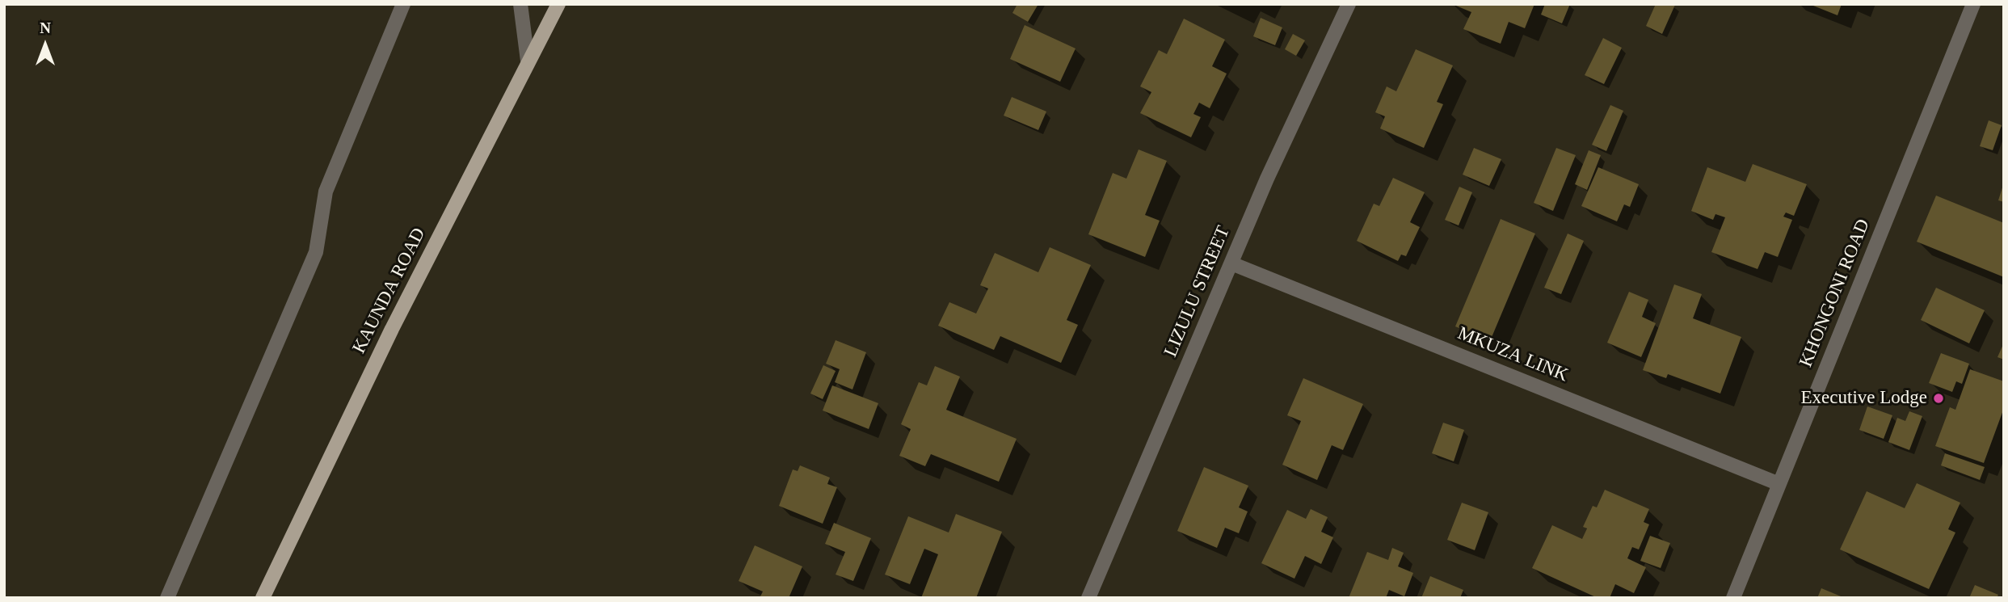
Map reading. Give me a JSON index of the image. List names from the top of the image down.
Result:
{
  "streets": {
    "main road": ["KAUNDA ROAD"],
    "street": ["LIZULU STREET", "KHONGONI ROAD", "MKUZA LINK"]
  },
  "crossings": [
    ["LIZULU STREET", "MKUZA LINK"],
    ["KHONGONI ROAD", "MKUZA LINK"]
  ],
  "places": ["Executive Lodge"],
  "north": "top"
}
